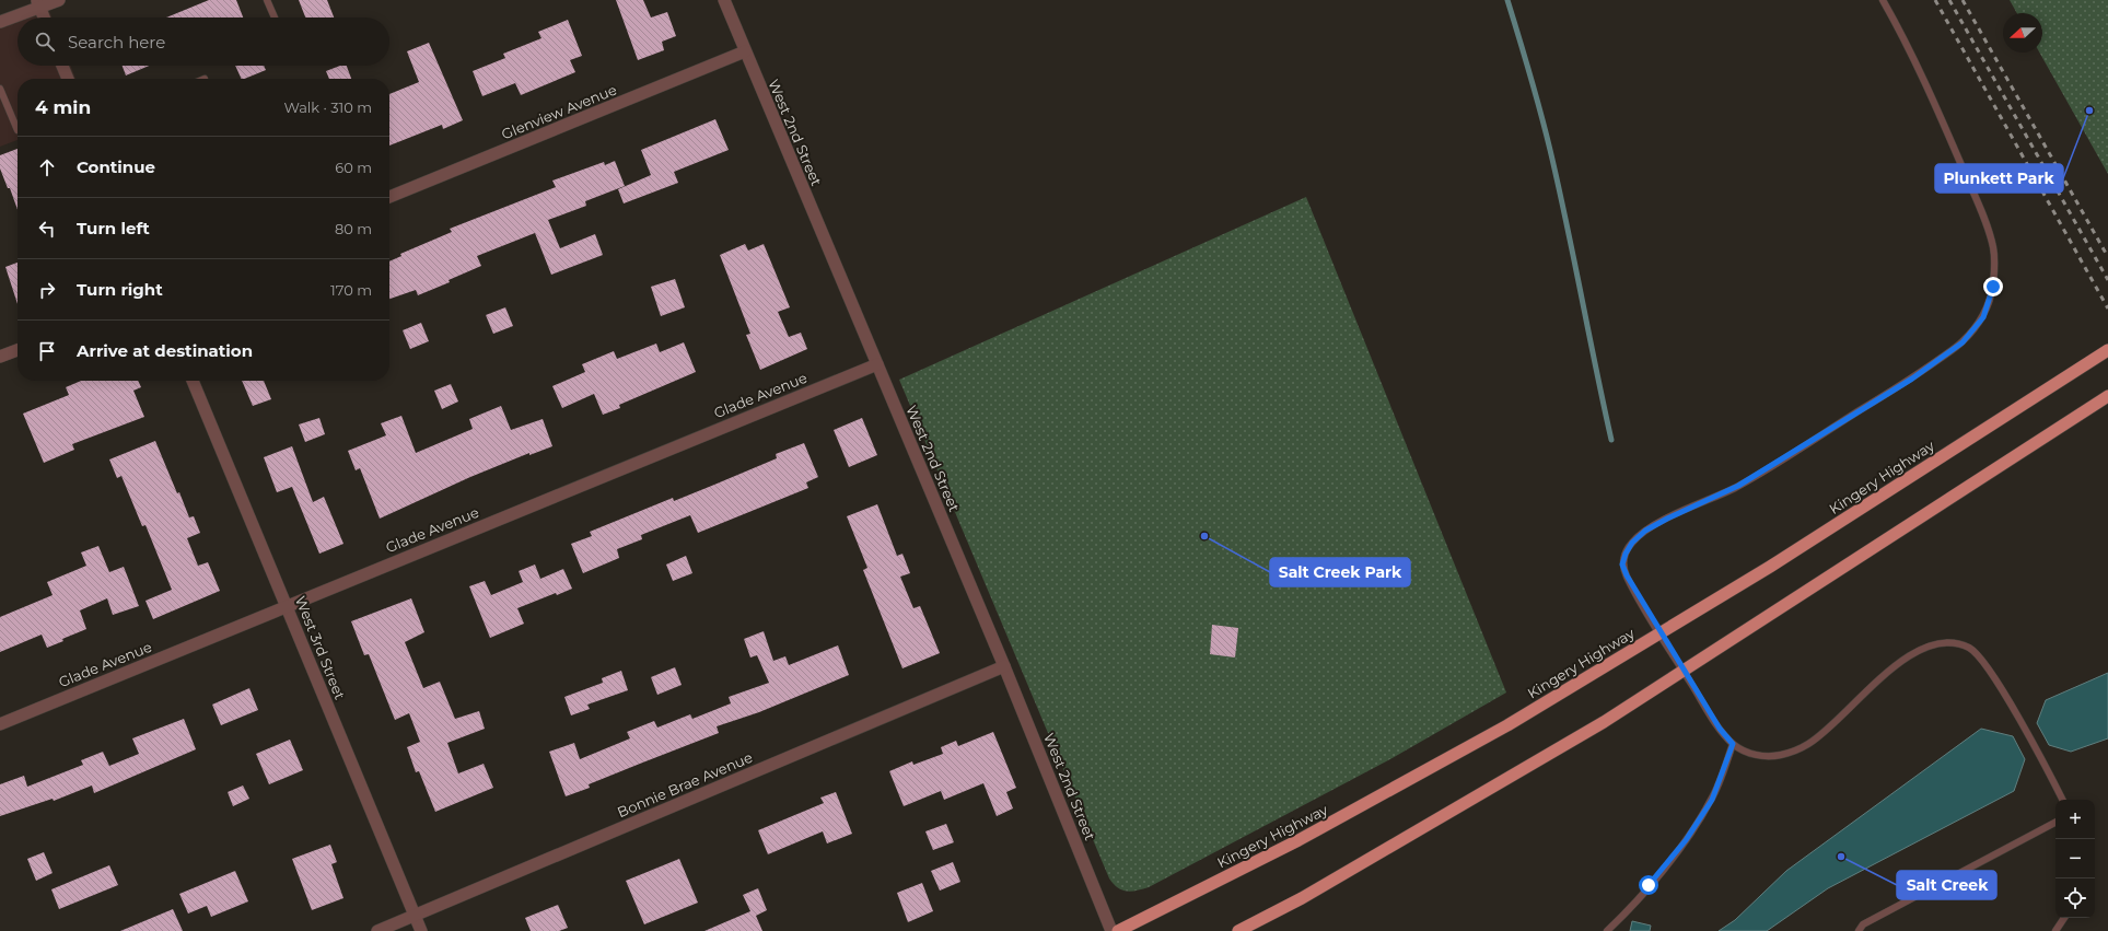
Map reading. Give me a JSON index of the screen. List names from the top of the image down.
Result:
{
  "streets": {
    "highway": ["Kingery Highway"],
    "street": [
      "Glenview Avenue",
      "West 2nd Street",
      "Glade Avenue",
      "West 3rd Street",
      "Bonnie Brae Avenue"
    ]
  },
  "crossings": [
    ["Glenview Avenue", "West 2nd Street"],
    ["West 2nd Street", "Glade Avenue"],
    ["West 2nd Street", "Bonnie Brae Avenue"],
    ["Glade Avenue", "West 3rd Street"],
    ["West 3rd Street", "Bonnie Brae Avenue"]
  ],
  "places": ["Plunkett Park", "Salt Creek Park", "Salt Creek"],
  "north": "left",
  "page": {
    "search": "Search here",
    "heading": ["4 min", "Walk · 310 m"],
    "list": [
      ["Continue", "60 m"],
      ["Turn left", "80 m"],
      ["Turn right", "170 m"],
      "Arrive at destination"
    ],
    "map_buttons": ["+", "−"]
  }
}
